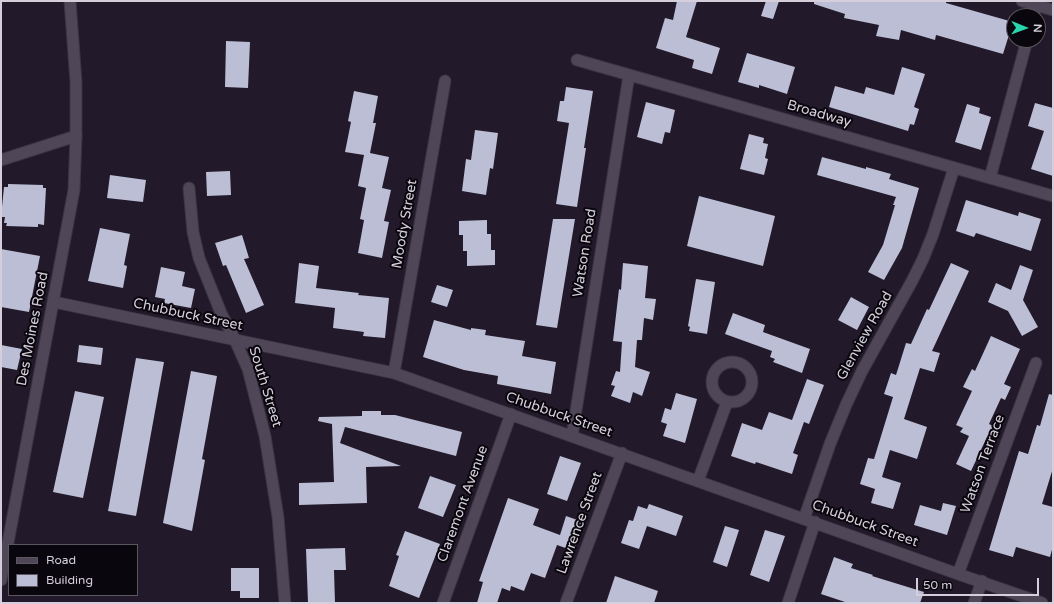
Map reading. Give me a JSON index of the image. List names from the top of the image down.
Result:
{
  "streets": {
    "street": [
      "Broadway",
      "Moody Street",
      "Watson Road",
      "Chubbuck Street",
      "Des Moines Road",
      "Glenview Road",
      "South Street",
      "Watson Terrace",
      "Claremont Avenue",
      "Lawrence Street"
    ]
  },
  "crossings": [
    ["Broadway", "Watson Road"],
    ["Broadway", "Glenview Road"],
    ["Moody Street", "Chubbuck Street"],
    ["Watson Road", "Chubbuck Street"],
    ["Chubbuck Street", "Des Moines Road"],
    ["Chubbuck Street", "Glenview Road"],
    ["Chubbuck Street", "South Street"],
    ["Chubbuck Street", "Watson Terrace"],
    ["Chubbuck Street", "Claremont Avenue"],
    ["Chubbuck Street", "Lawrence Street"]
  ],
  "legend": ["Road", "Building"],
  "scale_bar": "50 m",
  "north": "right"
}
